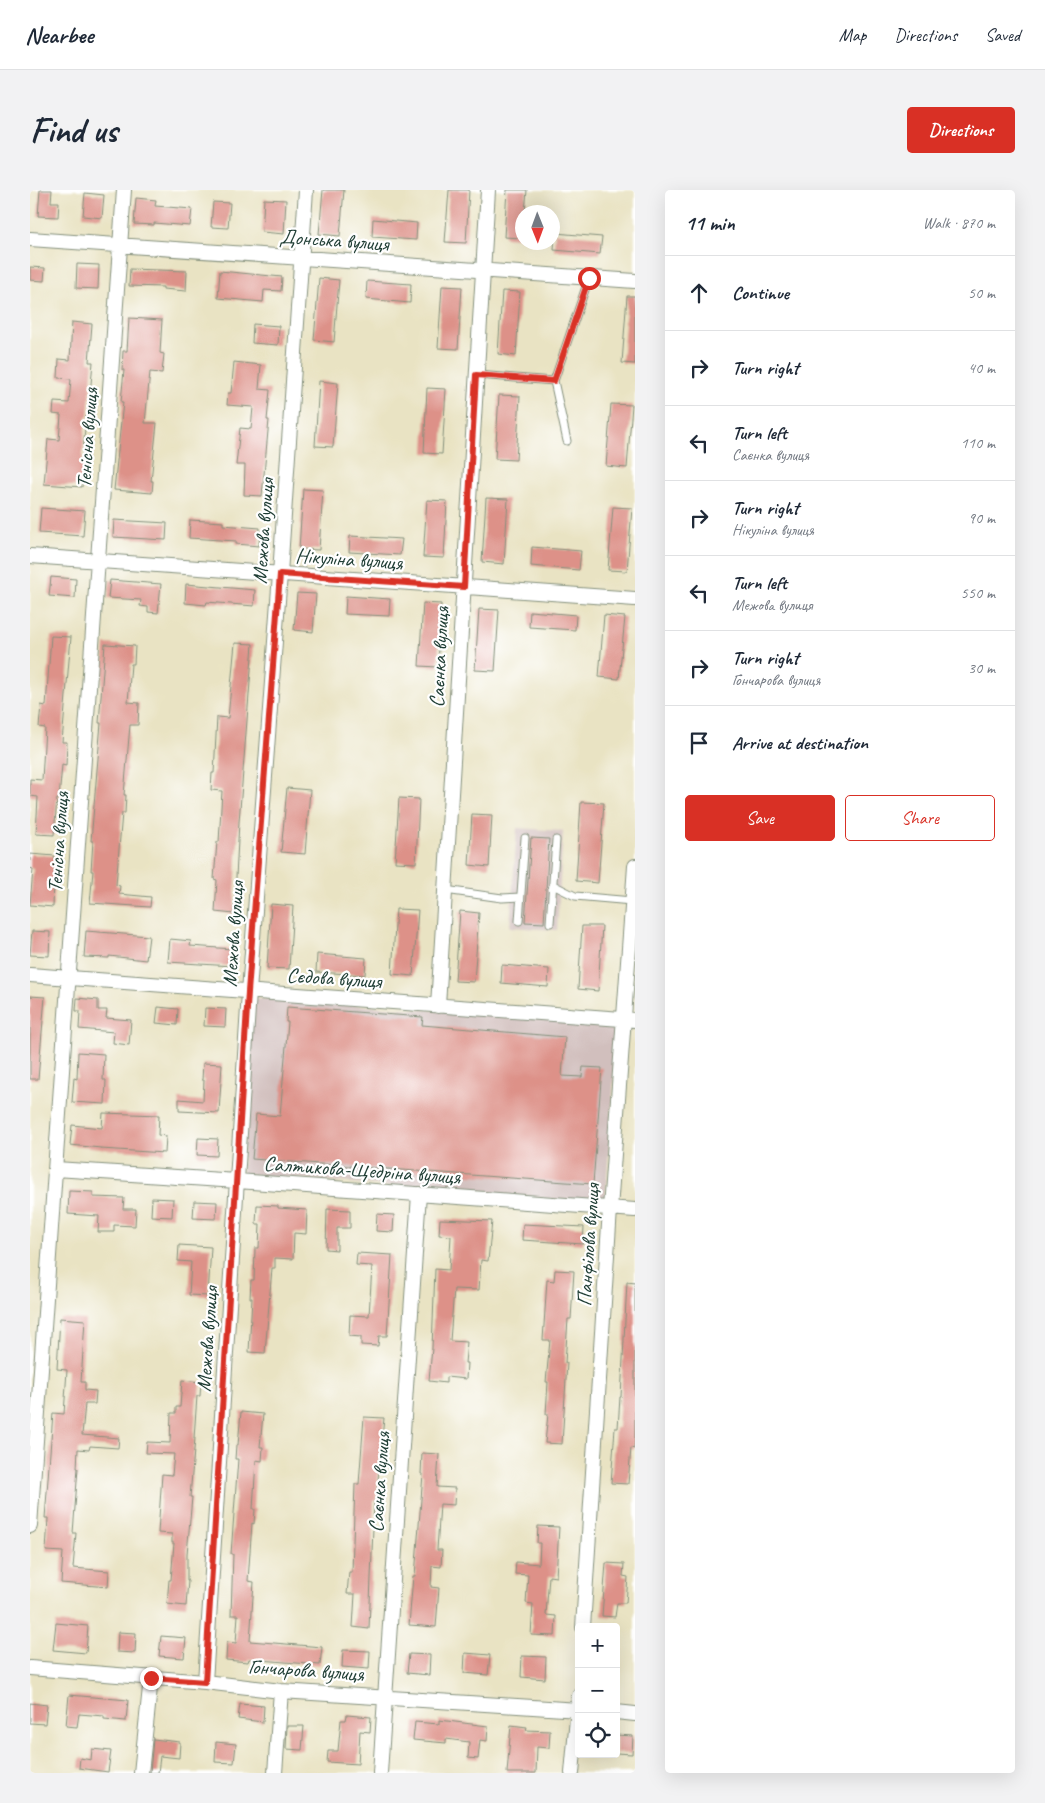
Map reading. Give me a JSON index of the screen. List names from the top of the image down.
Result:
{
  "streets": {
    "street": [
      "Донська вулиця",
      "Тенісна вулиця",
      "Межова вулиця",
      "Нікуліна вулиця",
      "Саєнка вулиця",
      "Сєдова вулиця",
      "Салтикова-Щедріна вулиця",
      "Панфілова вулиця",
      "Гончарова вулиця"
    ]
  },
  "crossings": [
    ["Донська вулиця", "Тенісна вулиця"],
    ["Донська вулиця", "Межова вулиця"],
    ["Донська вулиця", "Саєнка вулиця"],
    ["Тенісна вулиця", "Нікуліна вулиця"],
    ["Тенісна вулиця", "Сєдова вулиця"],
    ["Тенісна вулиця", "Салтикова-Щедріна вулиця"],
    ["Межова вулиця", "Нікуліна вулиця"],
    ["Межова вулиця", "Сєдова вулиця"],
    ["Межова вулиця", "Салтикова-Щедріна вулиця"],
    ["Межова вулиця", "Гончарова вулиця"],
    ["Нікуліна вулиця", "Саєнка вулиця"],
    ["Саєнка вулиця", "Сєдова вулиця"],
    ["Саєнка вулиця", "Салтикова-Щедріна вулиця"],
    ["Саєнка вулиця", "Гончарова вулиця"],
    ["Сєдова вулиця", "Панфілова вулиця"],
    ["Салтикова-Щедріна вулиця", "Панфілова вулиця"]
  ],
  "north": "bottom",
  "page": {
    "header": "Nearbee",
    "nav": ["Map", "Directions", "Saved"],
    "buttons": [
      "Directions",
      ["Save", "Share"]
    ],
    "title": "Find us",
    "heading": ["11 min", "Walk · 870 m"],
    "list": [
      ["Continue", "50 m"],
      ["Turn right", "40 m"],
      ["Turn left", "Саєнка вулиця", "110 m"],
      ["Turn right", "Нікуліна вулиця", "90 m"],
      ["Turn left", "Межова вулиця", "550 m"],
      ["Turn right", "Гончарова вулиця", "30 m"],
      "Arrive at destination"
    ],
    "map_buttons": ["+", "−"]
  }
}
